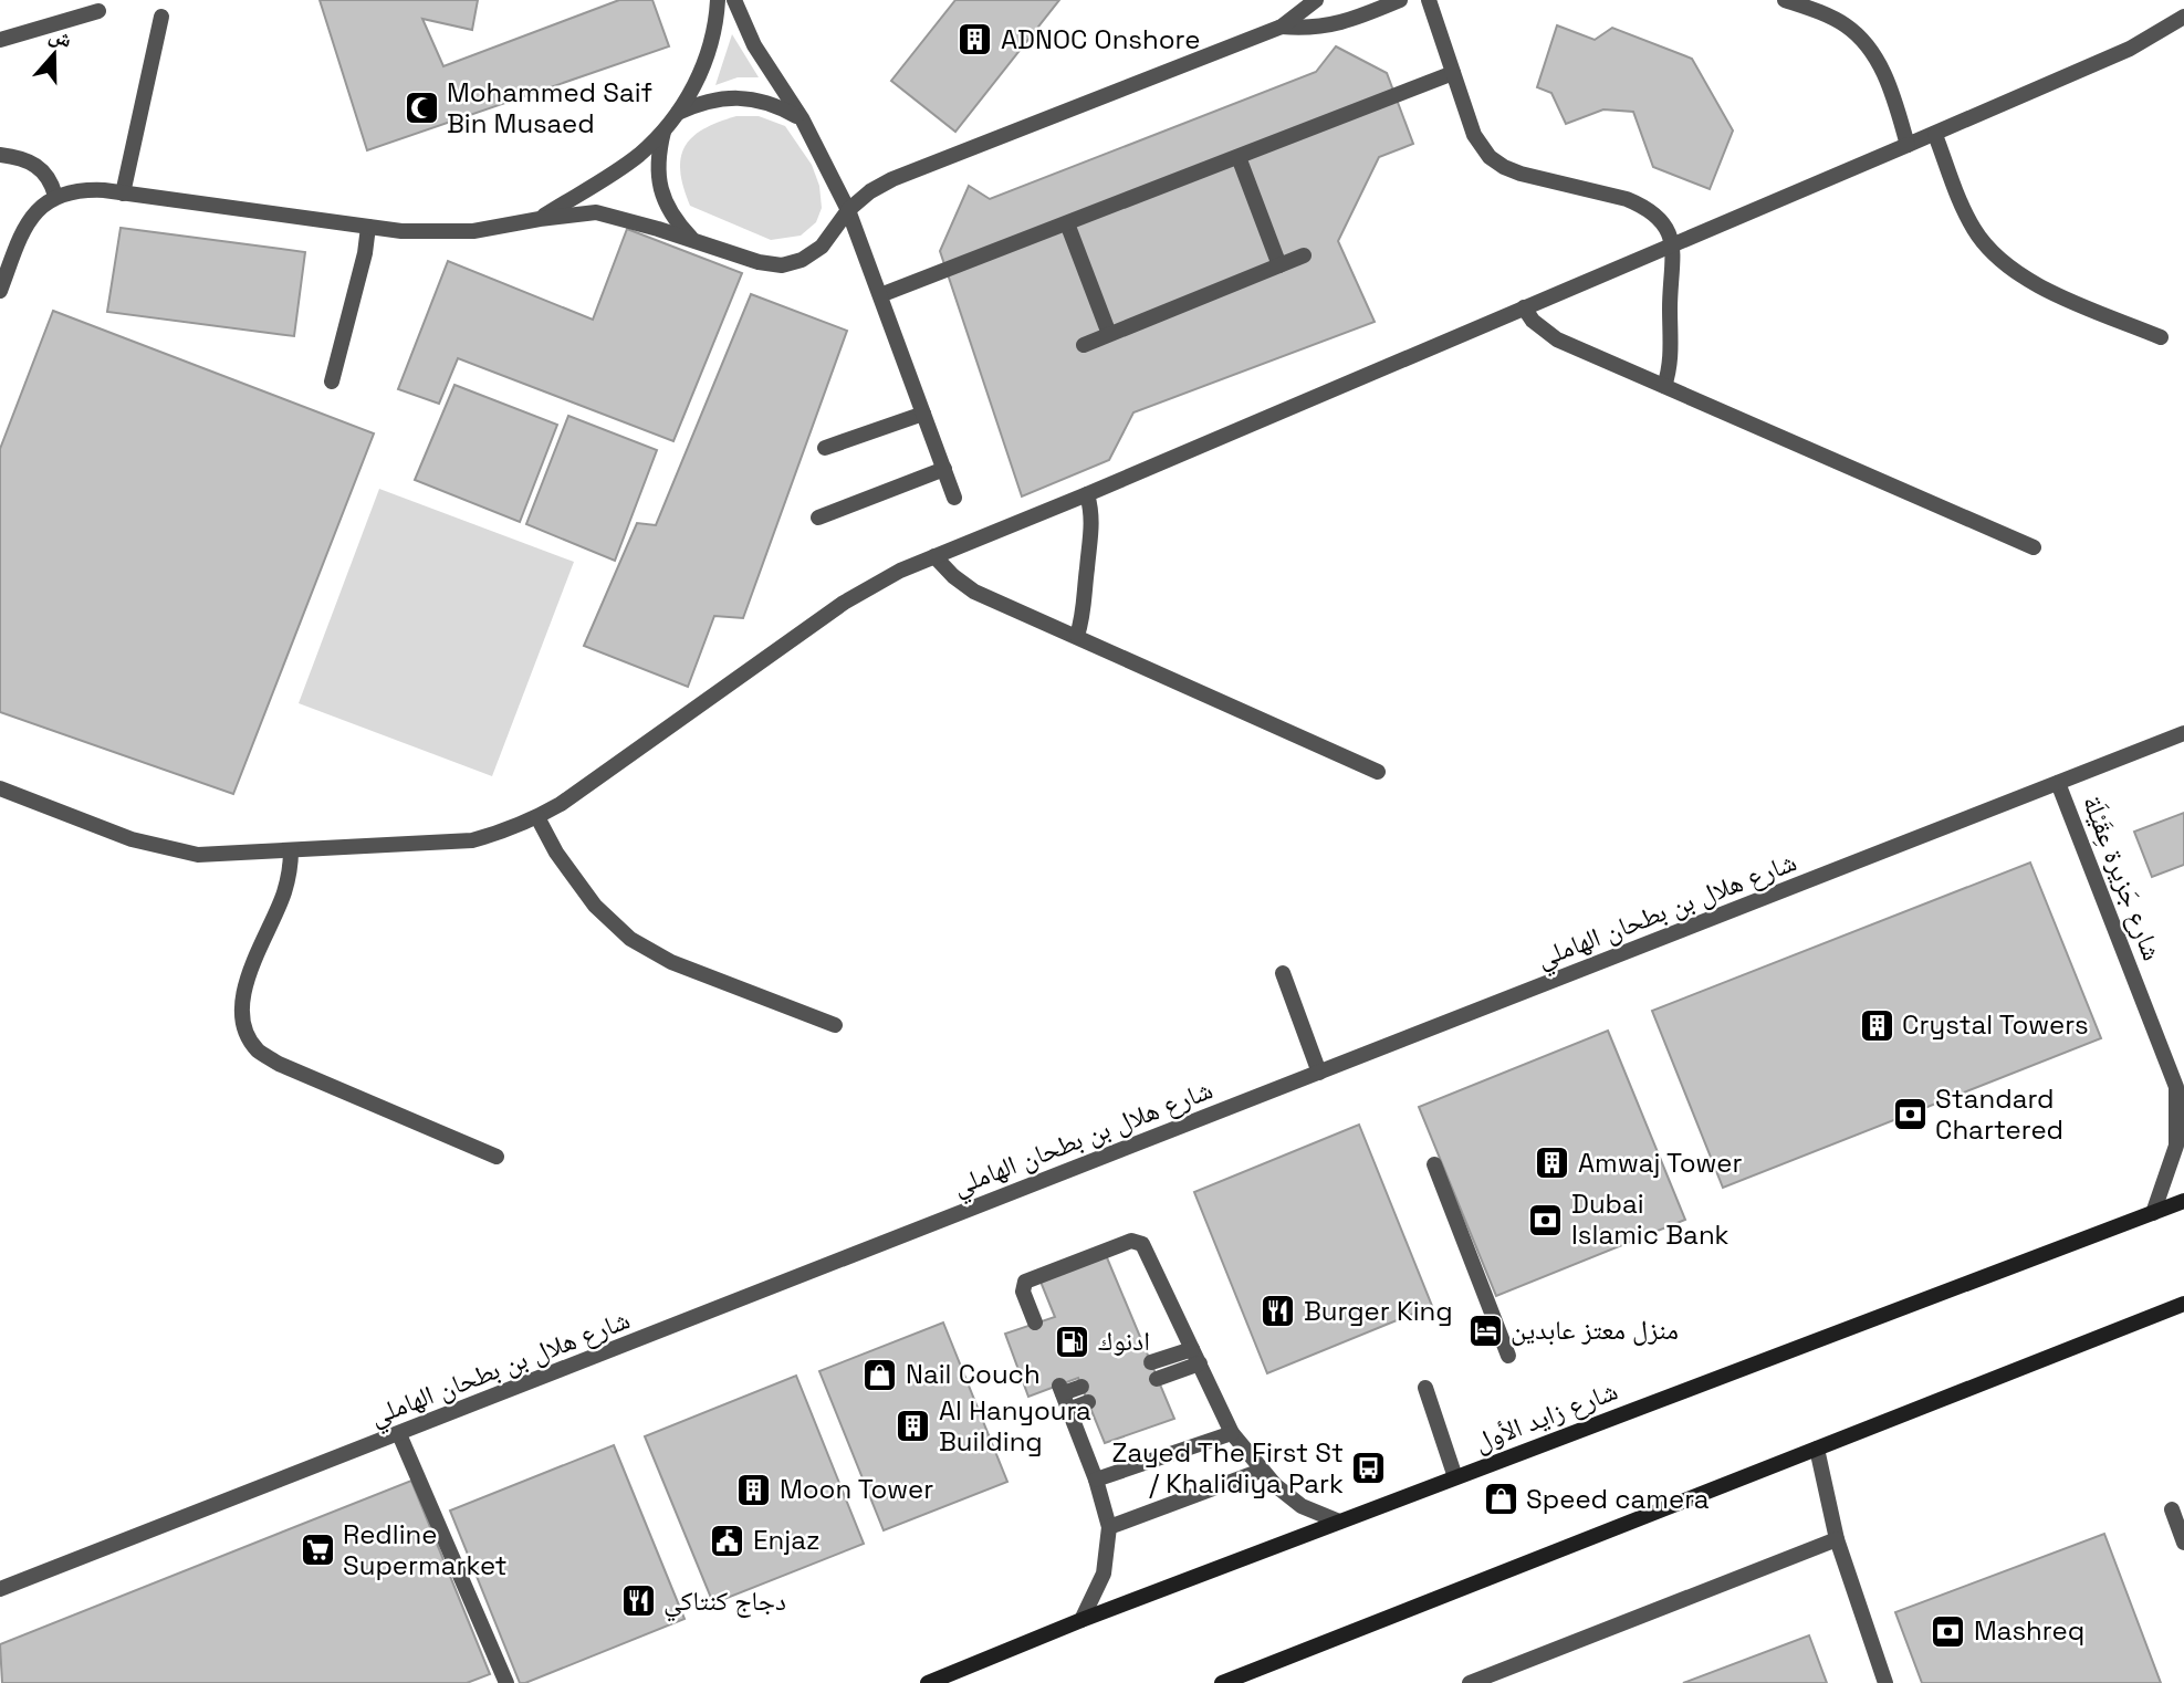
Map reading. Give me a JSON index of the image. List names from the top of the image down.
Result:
{
  "streets": {
    "main road": ["شارع زايد الأول"],
    "street": ["شارع جَزيرة عِقَيْلَة", "شارع هلال بن بطحان الهاملي"]
  },
  "crossings": [
    ["شارع جَزيرة عِقَيْلَة", "شارع هلال بن بطحان الهاملي"],
    ["شارع جَزيرة عِقَيْلَة", "شارع زايد الأول"]
  ],
  "places": {
    "building": [
      "ADNOC Onshore",
      "Crystal Towers",
      "Amwaj Tower",
      "Al Hanyoura Building",
      "Moon Tower"
    ],
    "mosque": ["Mohammed Saif Bin Musaed"],
    "bank": ["Standard Chartered", "Dubai Islamic Bank", "Mashreq"],
    "restaurant": ["Burger King", "دجاج كنتاكي"],
    "hotel": ["منزل معتز عابدين"],
    "fuel station": ["ادنوك"],
    "shop": ["Nail Couch", "Speed camera"],
    "bus stop": ["Zayed The First St / Khalidiya Park"],
    "public building": ["Enjaz"],
    "supermarket": ["Redline Supermarket"]
  },
  "north": "top"
}
